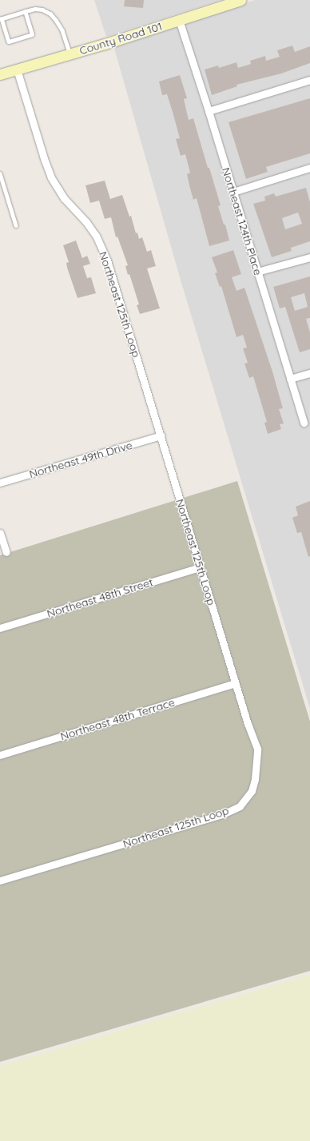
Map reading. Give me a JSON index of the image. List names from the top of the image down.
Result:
{
  "streets": {
    "street": [
      "County Road 101",
      "Northeast 124th Place",
      "Northeast 125th Loop",
      "Northeast 49th Drive",
      "Northeast 48th Street",
      "Northeast 48th Terrace"
    ]
  },
  "crossings": [
    ["County Road 101", "Northeast 124th Place"],
    ["County Road 101", "Northeast 125th Loop"],
    ["Northeast 125th Loop", "Northeast 49th Drive"],
    ["Northeast 125th Loop", "Northeast 48th Street"],
    ["Northeast 125th Loop", "Northeast 48th Terrace"]
  ]
}
